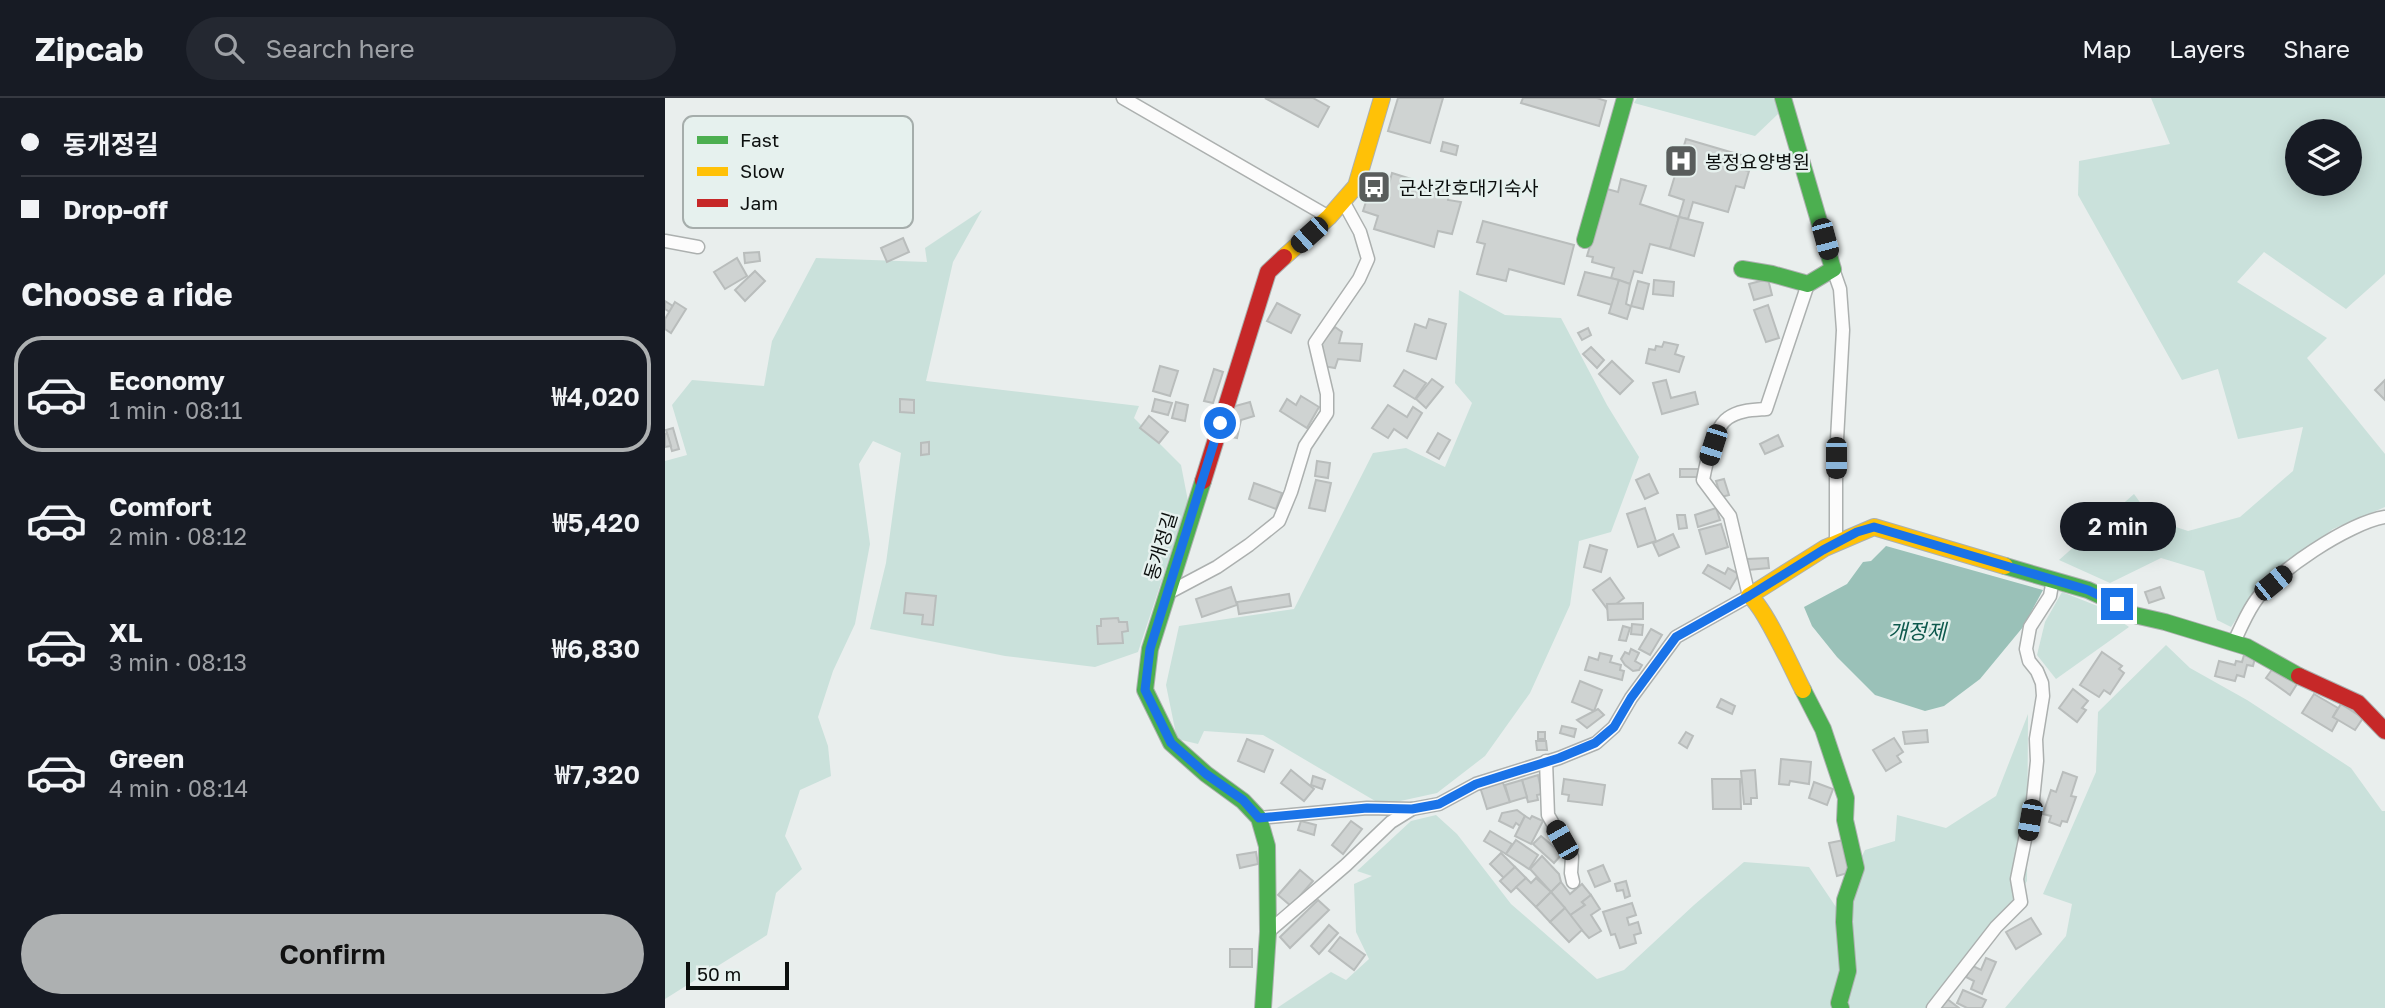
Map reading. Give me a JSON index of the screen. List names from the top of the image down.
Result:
{
  "streets": {
    "street": ["동개정길"]
  },
  "water": ["개정제"],
  "places": {
    "hospital": ["봉정요양병원"],
    "bus stop": ["군산간호대기숙사"]
  },
  "legend": ["Fast", "Slow", "Jam"],
  "scale_bar": "50 m",
  "page": {
    "header": "Zipcab",
    "search": "Search here",
    "nav": ["Map", "Layers", "Share"],
    "banner": ["동개정길", "Drop-off"],
    "heading": "Choose a ride",
    "list": [
      {
        "name": "Economy",
        "note": "1 min · 08:11",
        "value": "₩4,020"
      },
      {
        "name": "Comfort",
        "note": "2 min · 08:12",
        "value": "₩5,420"
      },
      {
        "name": "XL",
        "note": "3 min · 08:13",
        "value": "₩6,830"
      },
      {
        "name": "Green",
        "note": "4 min · 08:14",
        "value": "₩7,320"
      }
    ],
    "bubble": "2 min",
    "buttons": "Confirm",
    "scale": "50 m"
  }
}
